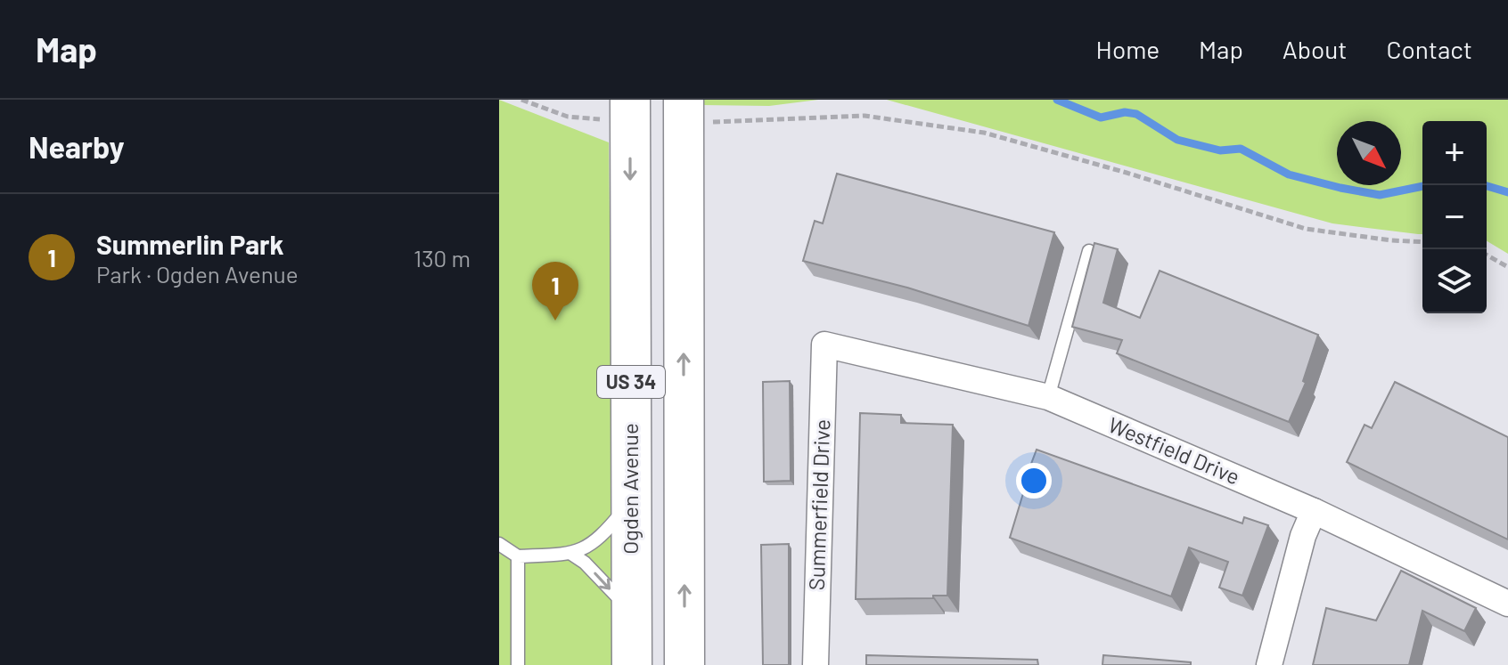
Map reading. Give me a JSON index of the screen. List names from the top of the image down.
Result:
{
  "streets": {
    "main road": ["US 34", "Ogden Avenue"],
    "street": ["Westfield Drive", "Summerfield Drive"]
  },
  "crossings": [
    ["Westfield Drive", "Summerfield Drive"]
  ],
  "north": "bottom right",
  "page": {
    "header": "Map",
    "nav": [
      "Home",
      "Map",
      "About",
      "Contact"
    ],
    "heading": "Nearby",
    "map_buttons": ["+", "−"],
    "list": [
      {
        "mark": "1",
        "name": "Summerlin Park",
        "note": "Park · Ogden Avenue",
        "value": "130 m"
      }
    ],
    "pins": "1"
  }
}
